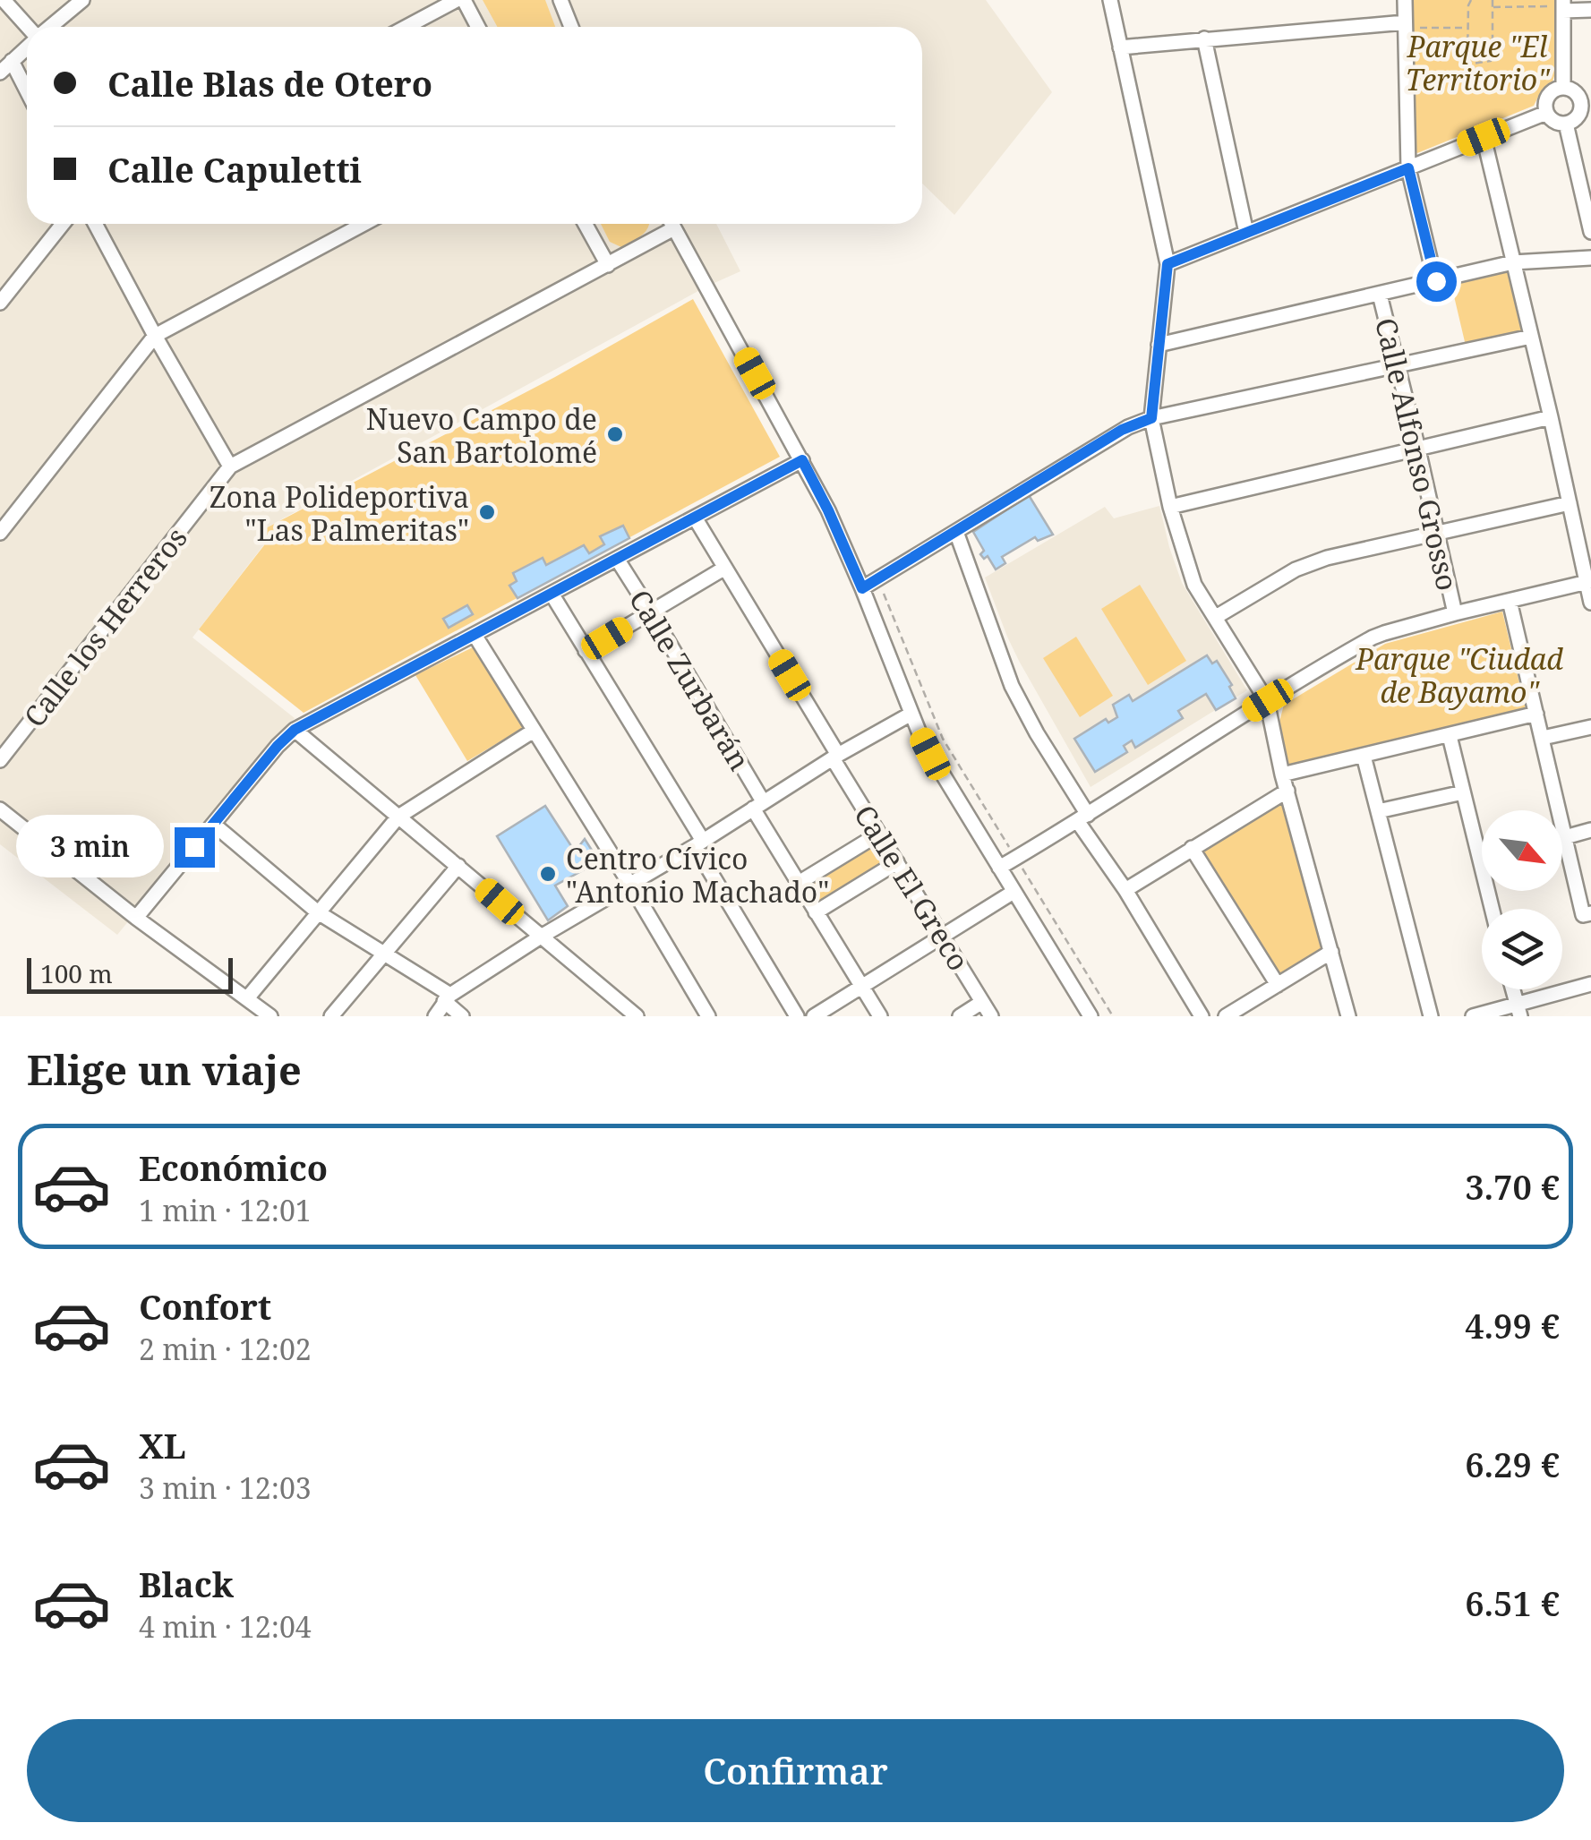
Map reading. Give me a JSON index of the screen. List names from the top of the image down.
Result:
{
  "streets": {
    "street": [
      "Calle Alfonso Grosso",
      "Calle los Herreros",
      "Calle Zurbarán",
      "Calle El Greco"
    ]
  },
  "parks": ["Parque \"El Territorio\"", "Parque \"Ciudad de Bayamo\""],
  "places": ["Nuevo Campo de San Bartolomé", "Zona Polideportiva \"Las Palmeritas\"", "Centro Cívico \"Antonio Machado\""],
  "scale_bar": "100 m",
  "north": "bottom right",
  "page": {
    "banner": ["Calle Blas de Otero", "Calle Capuletti"],
    "bubble": "3 min",
    "scale": "100 m",
    "heading": "Elige un viaje",
    "list": [
      {
        "name": "Económico",
        "note": "1 min · 12:01",
        "value": "3.70 €"
      },
      {
        "name": "Confort",
        "note": "2 min · 12:02",
        "value": "4.99 €"
      },
      {
        "name": "XL",
        "note": "3 min · 12:03",
        "value": "6.29 €"
      },
      {
        "name": "Black",
        "note": "4 min · 12:04",
        "value": "6.51 €"
      }
    ],
    "buttons": "Confirmar"
  }
}
